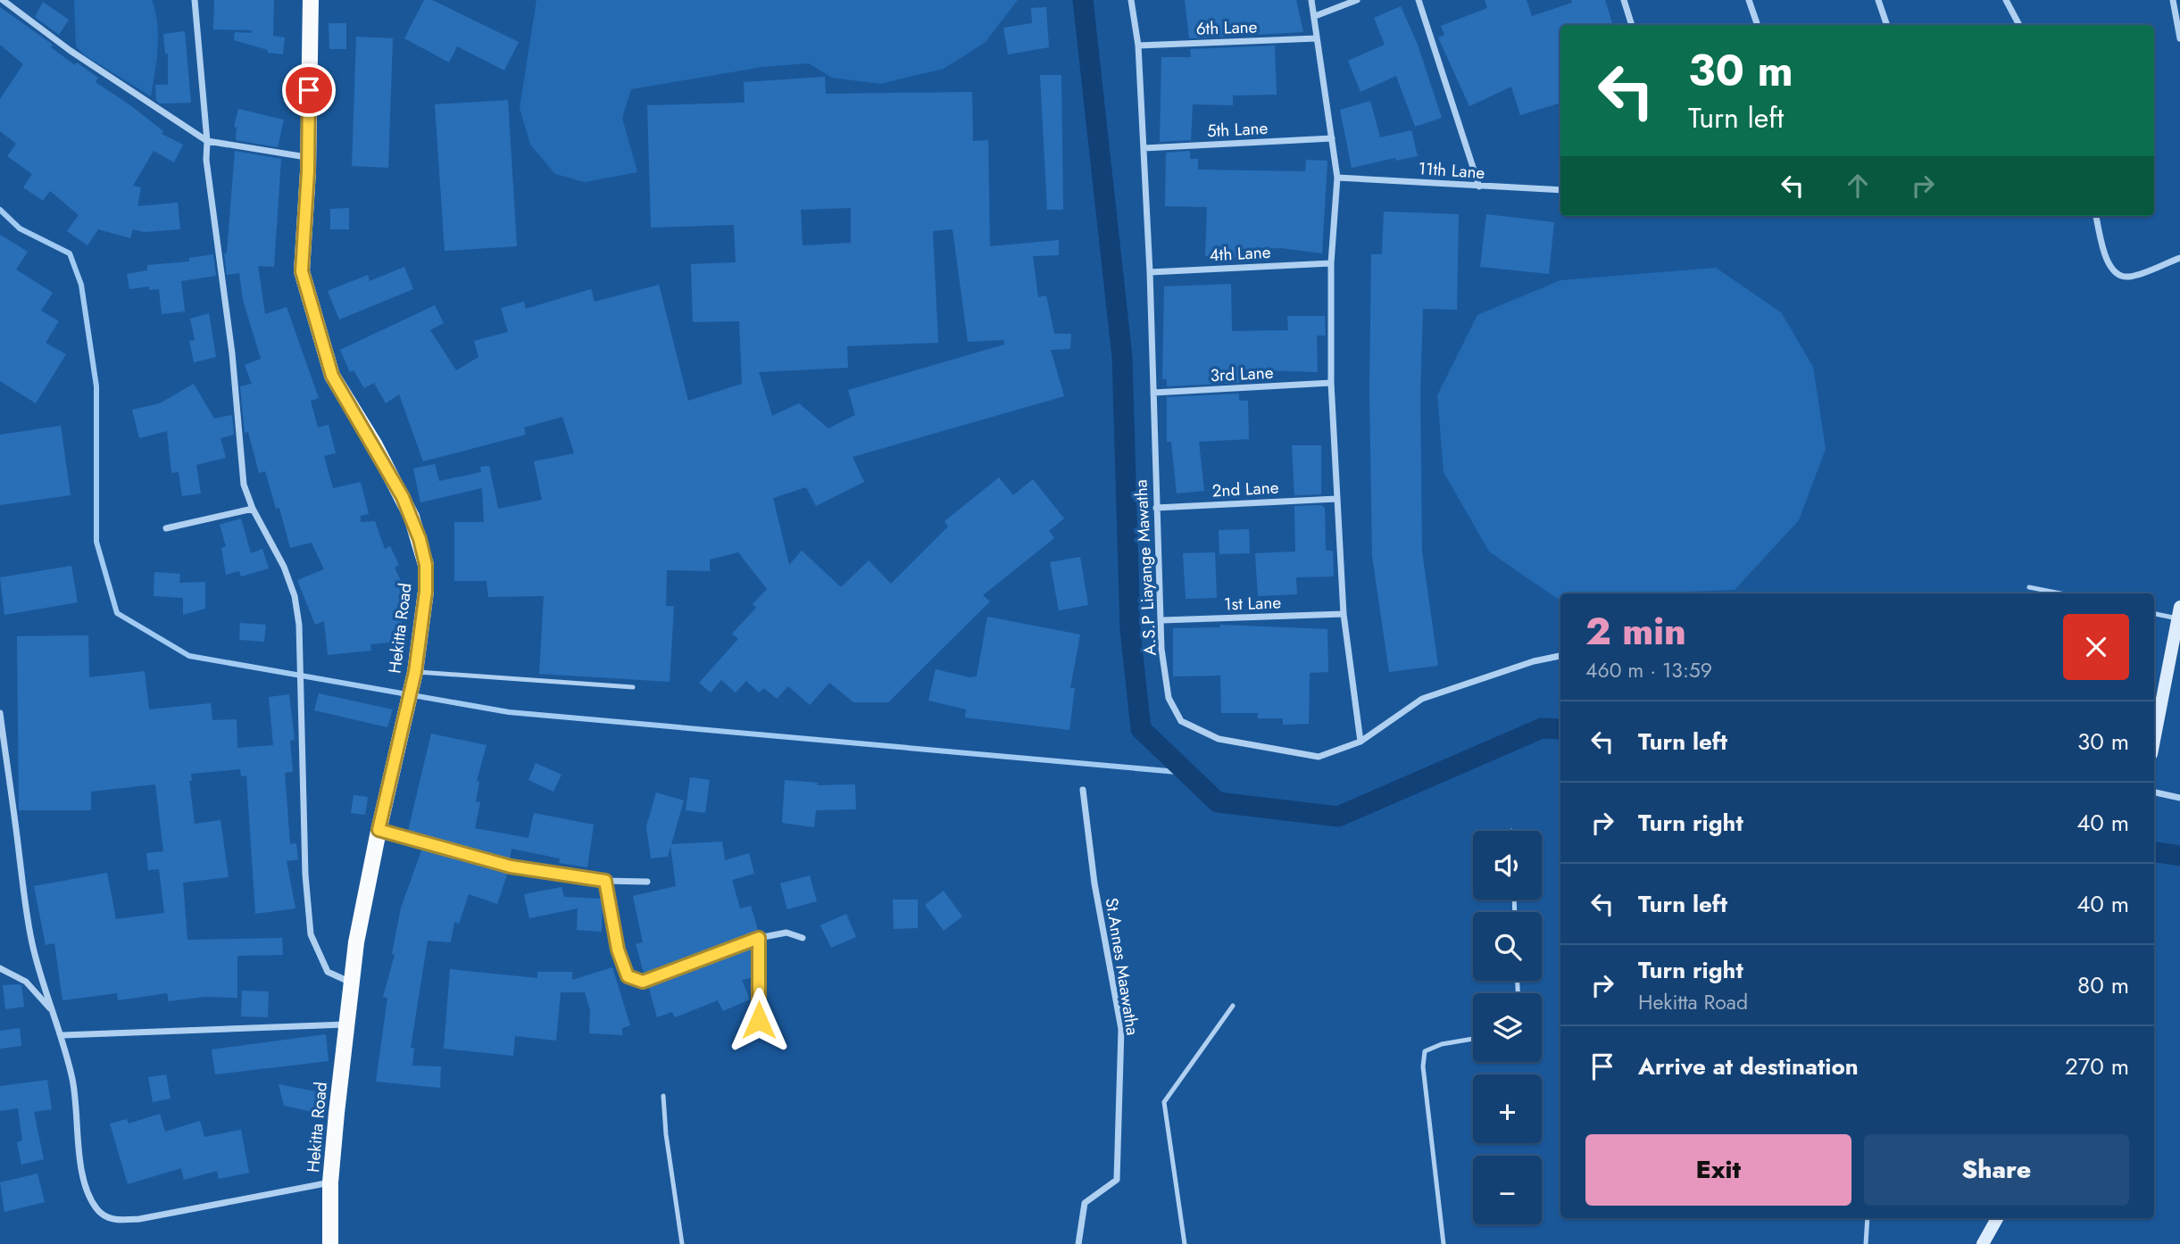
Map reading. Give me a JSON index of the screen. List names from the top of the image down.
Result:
{
  "streets": {
    "main road": ["Hekitta Road"],
    "street": [
      "6th Lane",
      "5th Lane",
      "11th Lane",
      "4th Lane",
      "3rd Lane",
      "2nd Lane",
      "A.S.P Liayange Mawatha",
      "1st Lane",
      "St.Annes Maawatha"
    ]
  },
  "crossings": [
    ["6th Lane", "A.S.P Liayange Mawatha"],
    ["5th Lane", "A.S.P Liayange Mawatha"],
    ["4th Lane", "A.S.P Liayange Mawatha"],
    ["3rd Lane", "A.S.P Liayange Mawatha"],
    ["2nd Lane", "A.S.P Liayange Mawatha"],
    ["A.S.P Liayange Mawatha", "1st Lane"]
  ],
  "page": {
    "turn": ["30 m", "Turn left"],
    "heading": ["2 min", "460 m · 13:59"],
    "list": [
      {
        "name": "Turn left",
        "value": "30 m"
      },
      {
        "name": "Turn right",
        "value": "40 m"
      },
      {
        "name": "Turn left",
        "value": "40 m"
      },
      {
        "name": "Turn right",
        "note": "Hekitta Road",
        "value": "80 m"
      },
      {
        "name": "Arrive at destination",
        "value": "270 m"
      }
    ],
    "map_buttons": ["+", "−"],
    "buttons": ["Exit", "Share"]
  }
}
